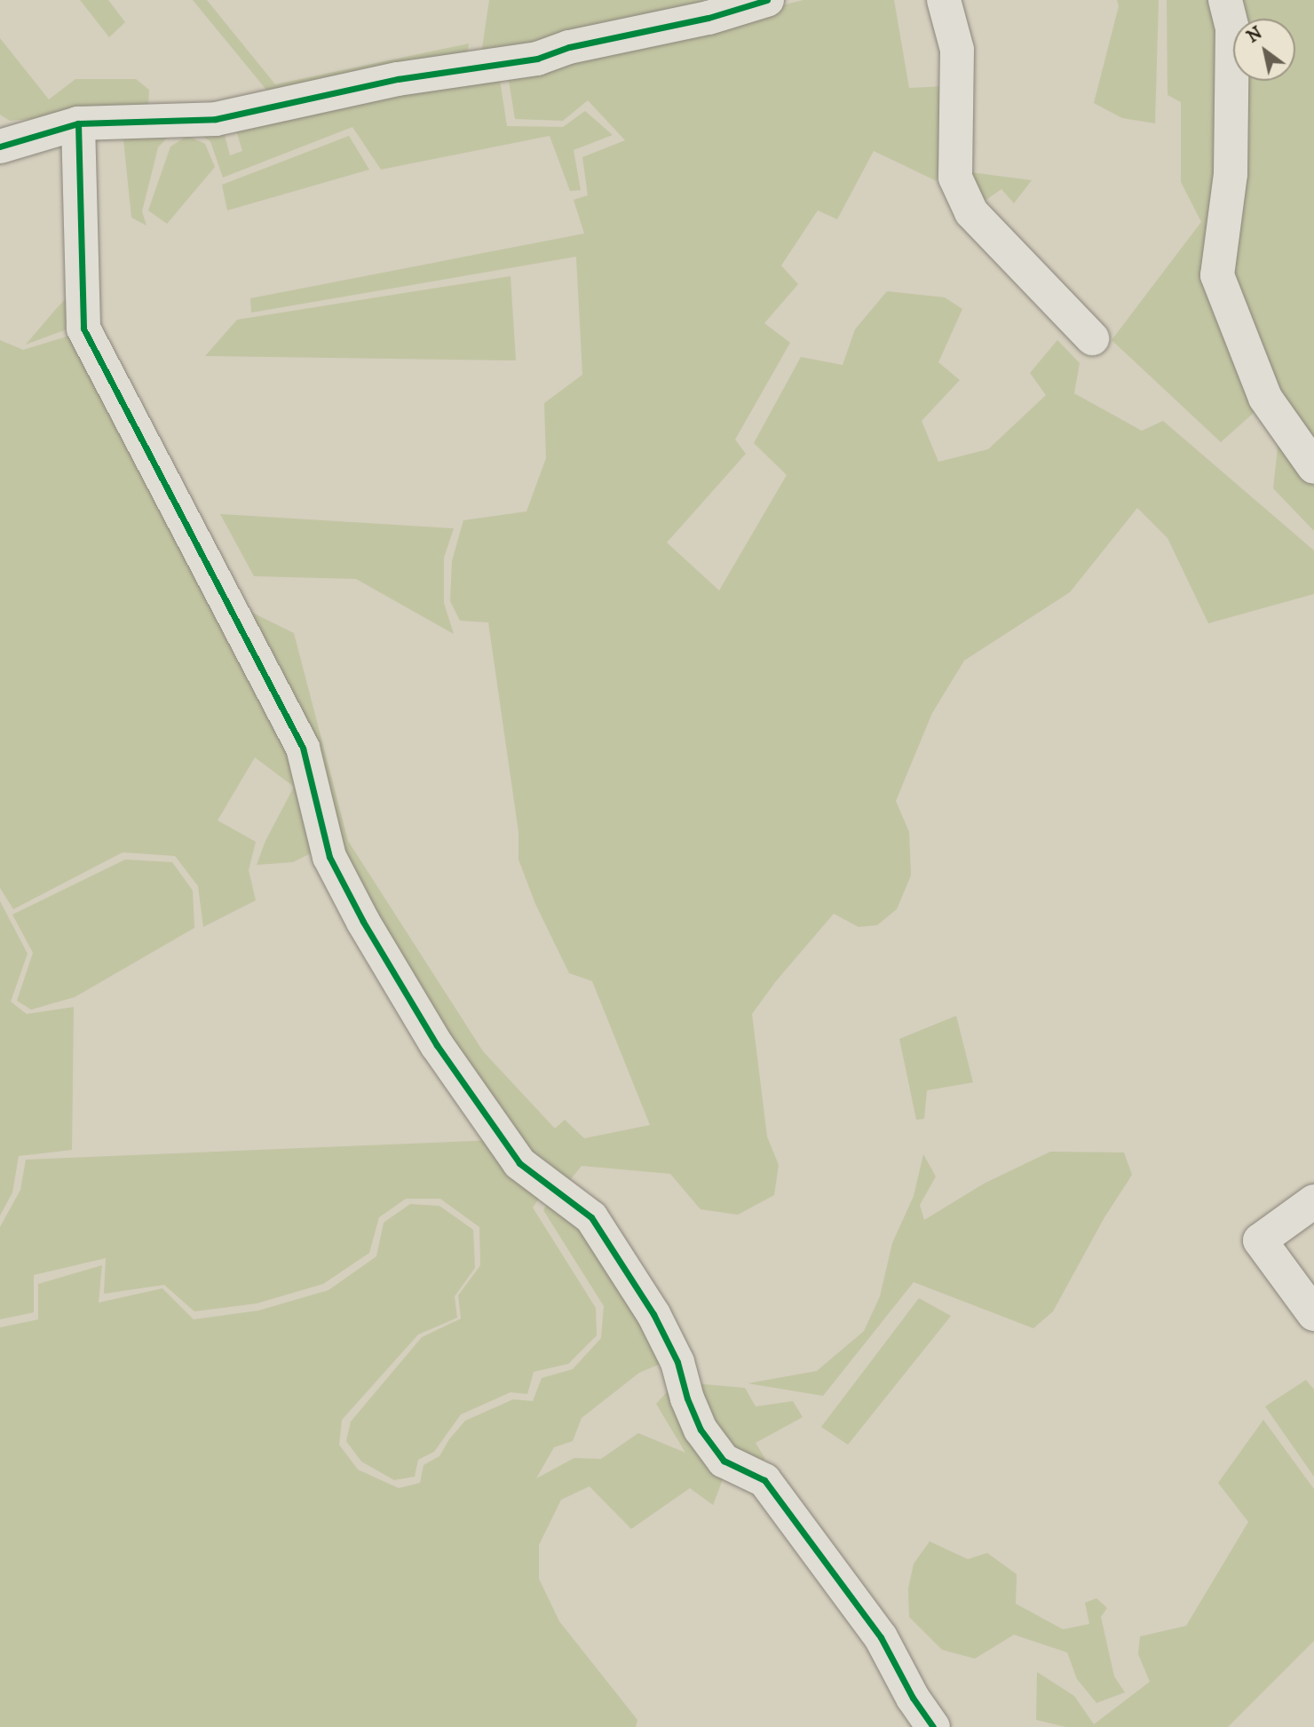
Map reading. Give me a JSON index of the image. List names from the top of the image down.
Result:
{
  "north": "top left"
}
